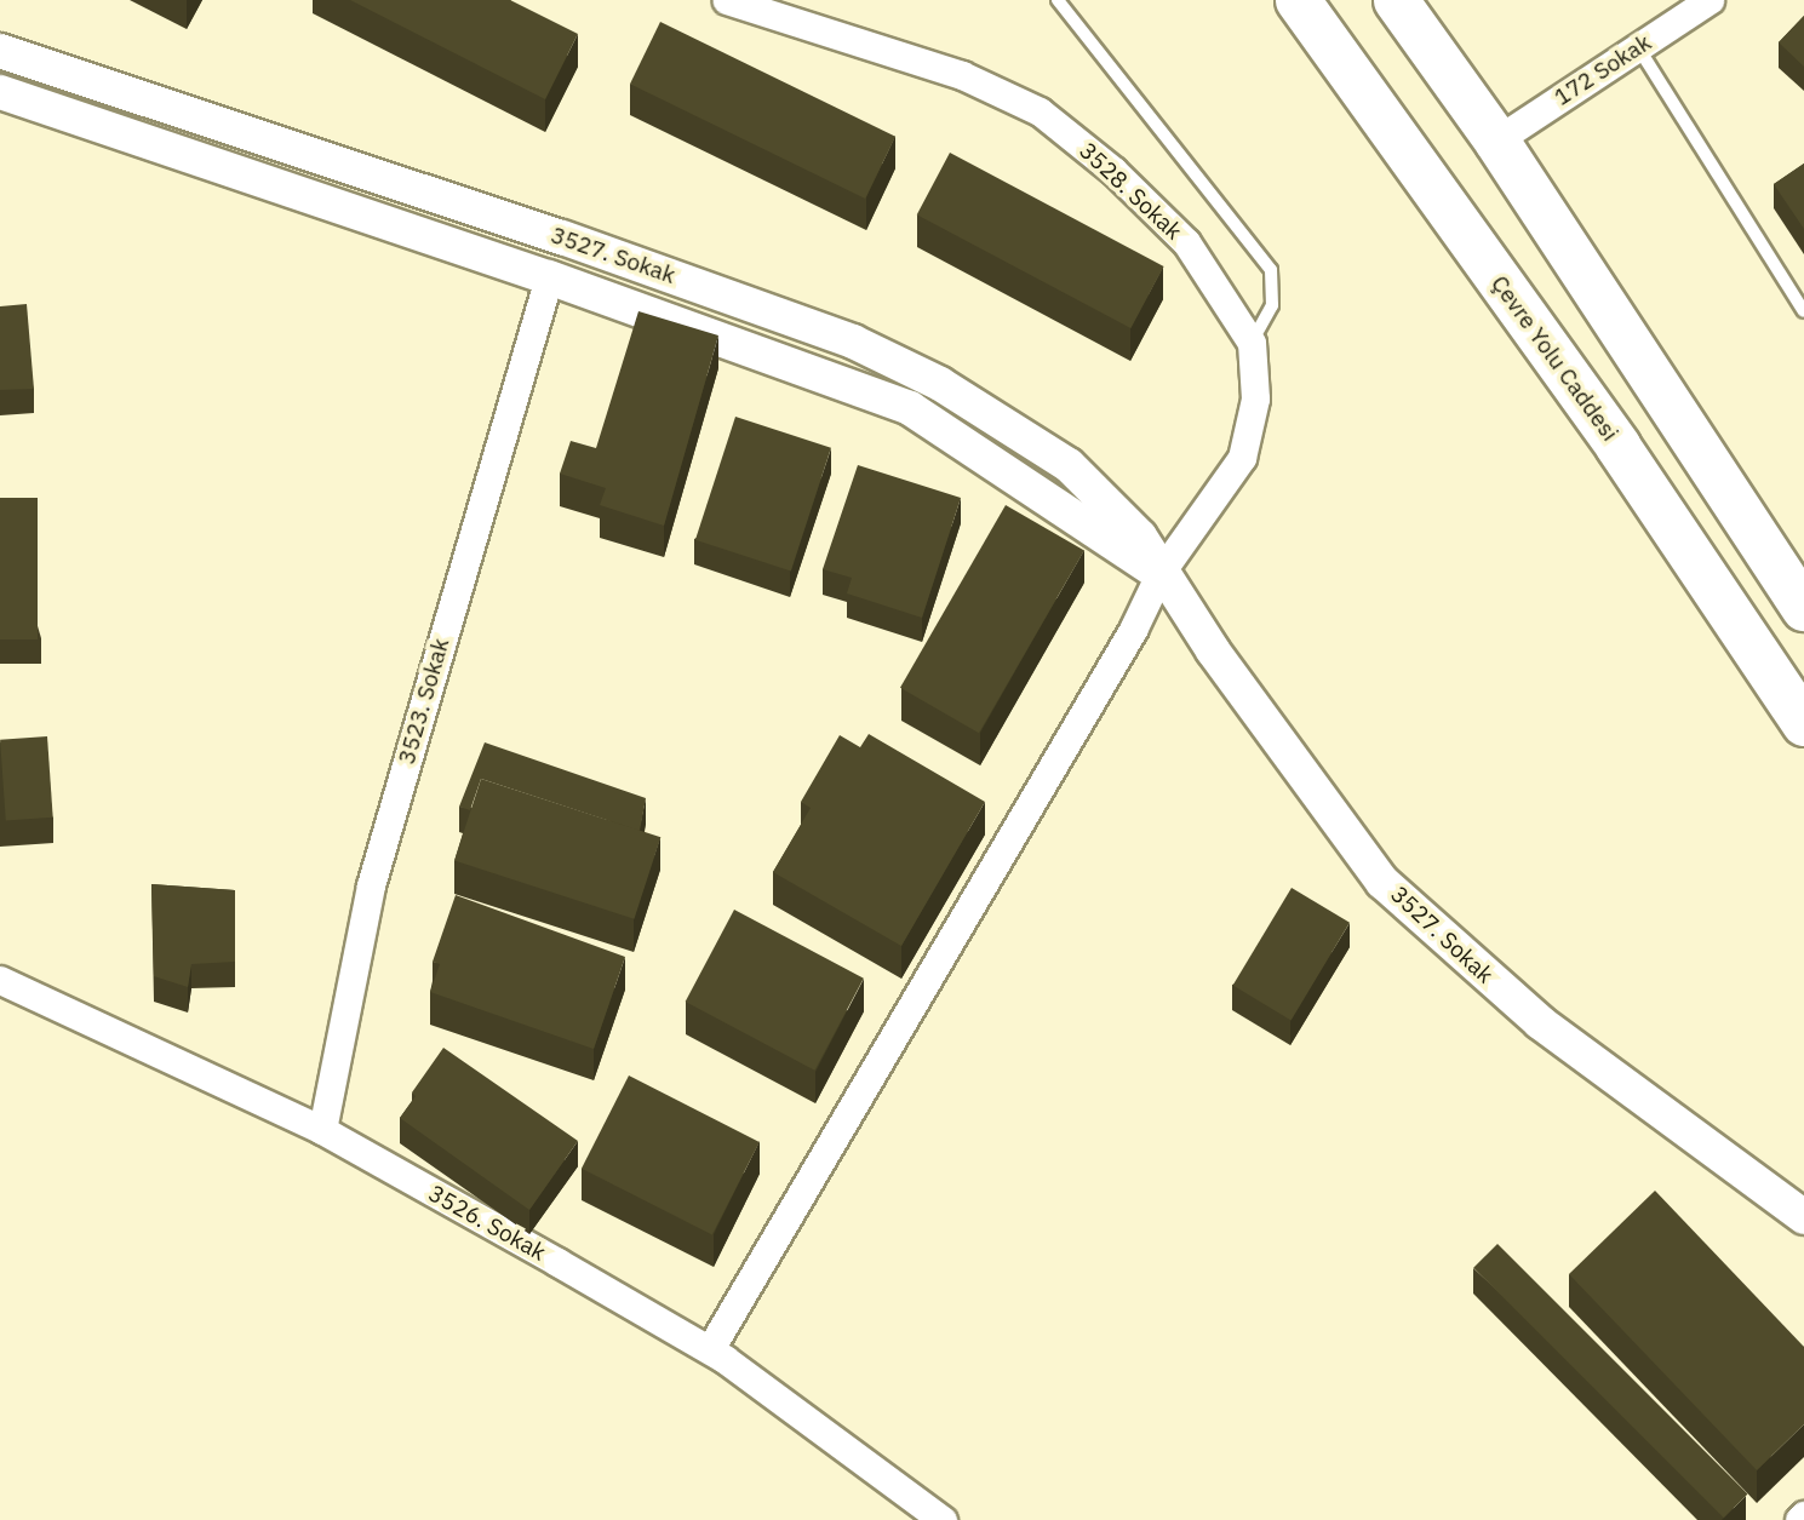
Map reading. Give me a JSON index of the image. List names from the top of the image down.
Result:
{
  "streets": {
    "highway": ["Çevre Yolu Caddesi"],
    "street": [
      "172 Sokak",
      "3528. Sokak",
      "3527. Sokak",
      "3523. Sokak",
      "3526. Sokak"
    ]
  },
  "crossings": [
    ["3528. Sokak", "3527. Sokak"],
    ["3528. Sokak", "3526. Sokak"],
    ["3527. Sokak", "3523. Sokak"],
    ["3523. Sokak", "3526. Sokak"]
  ]
}
